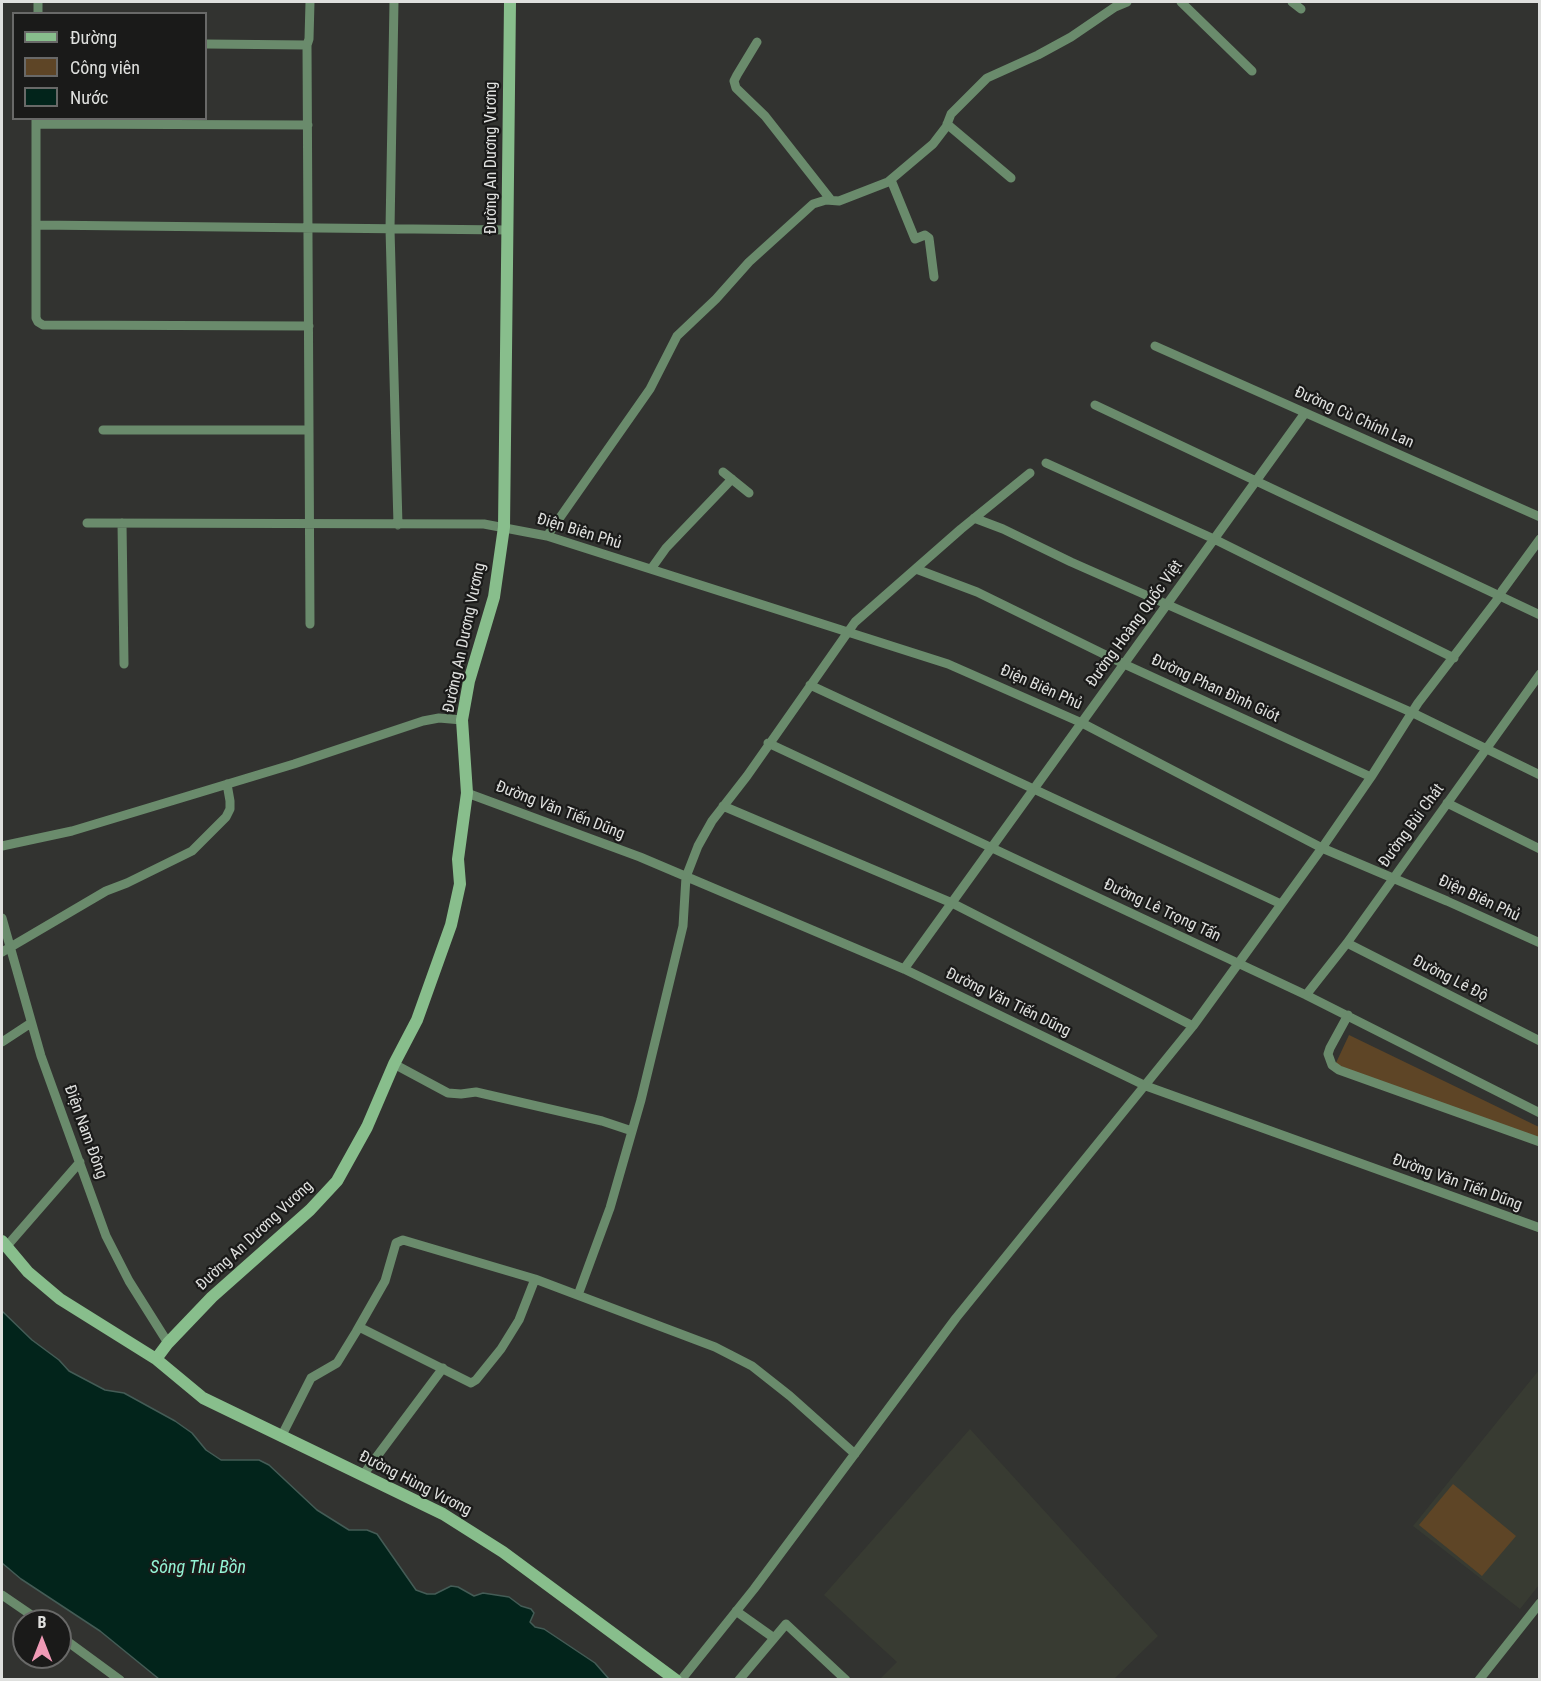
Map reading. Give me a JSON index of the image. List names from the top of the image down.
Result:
{
  "streets": {
    "main road": ["Đường An Dương Vương", "Đường Hùng Vương"],
    "street": [
      "Đường Cù Chính Lan",
      "Điện Biên Phủ",
      "Đường Hoàng Quốc Việt",
      "Đường Phan Đình Giót",
      "Đường Văn Tiến Dũng",
      "Đường Bùi Chát",
      "Đường Lê Trọng Tấn",
      "Đường Lê Độ",
      "Điện Nam Đông"
    ]
  },
  "crossings": [
    ["Đường An Dương Vương", "Điện Biên Phủ"],
    ["Đường An Dương Vương", "Đường Văn Tiến Dũng"],
    ["Đường An Dương Vương", "Điện Nam Đông"],
    ["Đường An Dương Vương", "Đường Hùng Vương"],
    ["Đường Cù Chính Lan", "Đường Hoàng Quốc Việt"],
    ["Điện Biên Phủ", "Đường Hoàng Quốc Việt"],
    ["Điện Biên Phủ", "Đường Bùi Chát"],
    ["Đường Hoàng Quốc Việt", "Đường Phan Đình Giót"],
    ["Đường Hoàng Quốc Việt", "Đường Văn Tiến Dũng"],
    ["Đường Hoàng Quốc Việt", "Đường Lê Trọng Tấn"],
    ["Đường Bùi Chát", "Đường Lê Trọng Tấn"],
    ["Đường Bùi Chát", "Đường Lê Độ"]
  ],
  "water": ["Sông Thu Bồn"],
  "legend": ["Đường", "Công viên", "Nước"],
  "north": "top"
}
